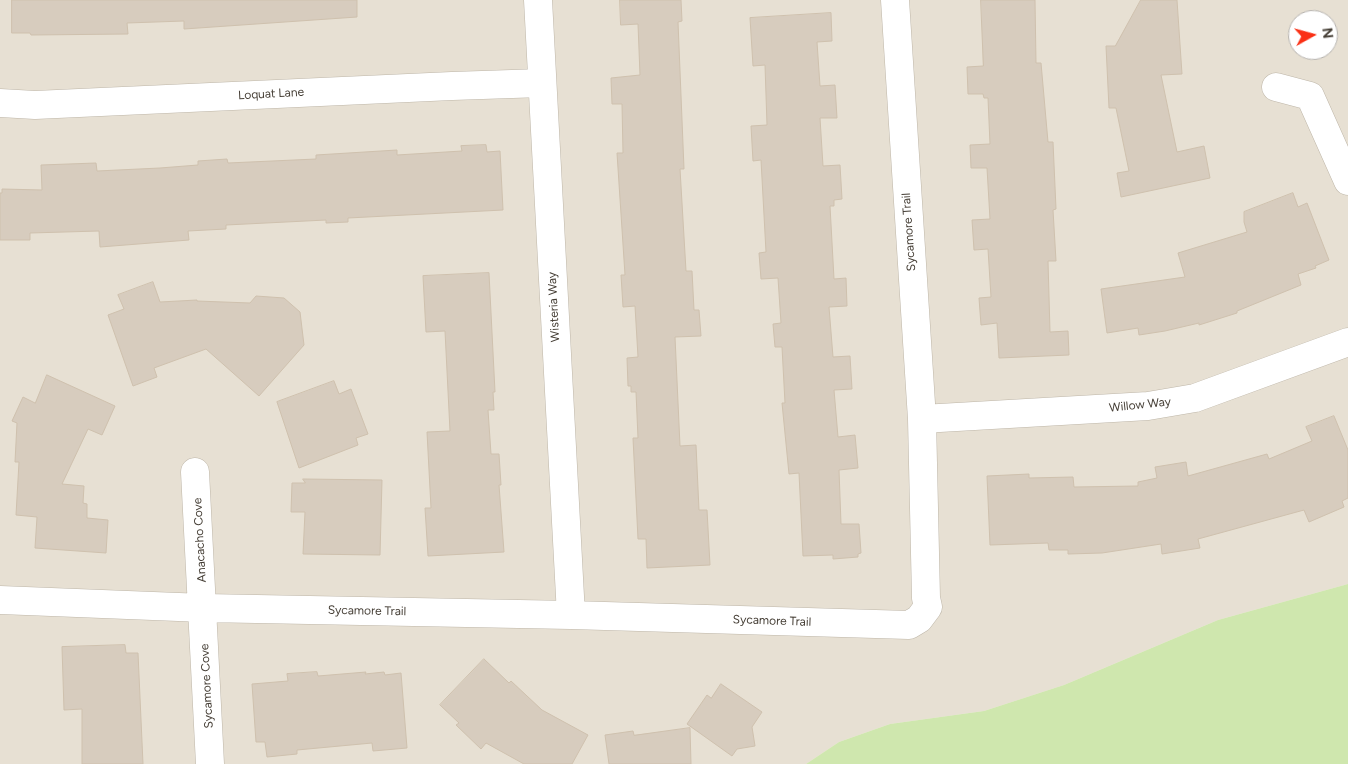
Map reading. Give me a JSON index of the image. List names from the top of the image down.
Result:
{
  "streets": {
    "street": [
      "Loquat Lane",
      "Sycamore Trail",
      "Wisteria Way",
      "Willow Way",
      "Anacacho Cove",
      "Sycamore Cove"
    ]
  },
  "crossings": [
    ["Loquat Lane", "Wisteria Way"],
    ["Sycamore Trail", "Wisteria Way"],
    ["Sycamore Trail", "Willow Way"],
    ["Sycamore Trail", "Anacacho Cove"],
    ["Sycamore Trail", "Sycamore Cove"],
    ["Anacacho Cove", "Sycamore Cove"]
  ],
  "north": "right"
}
